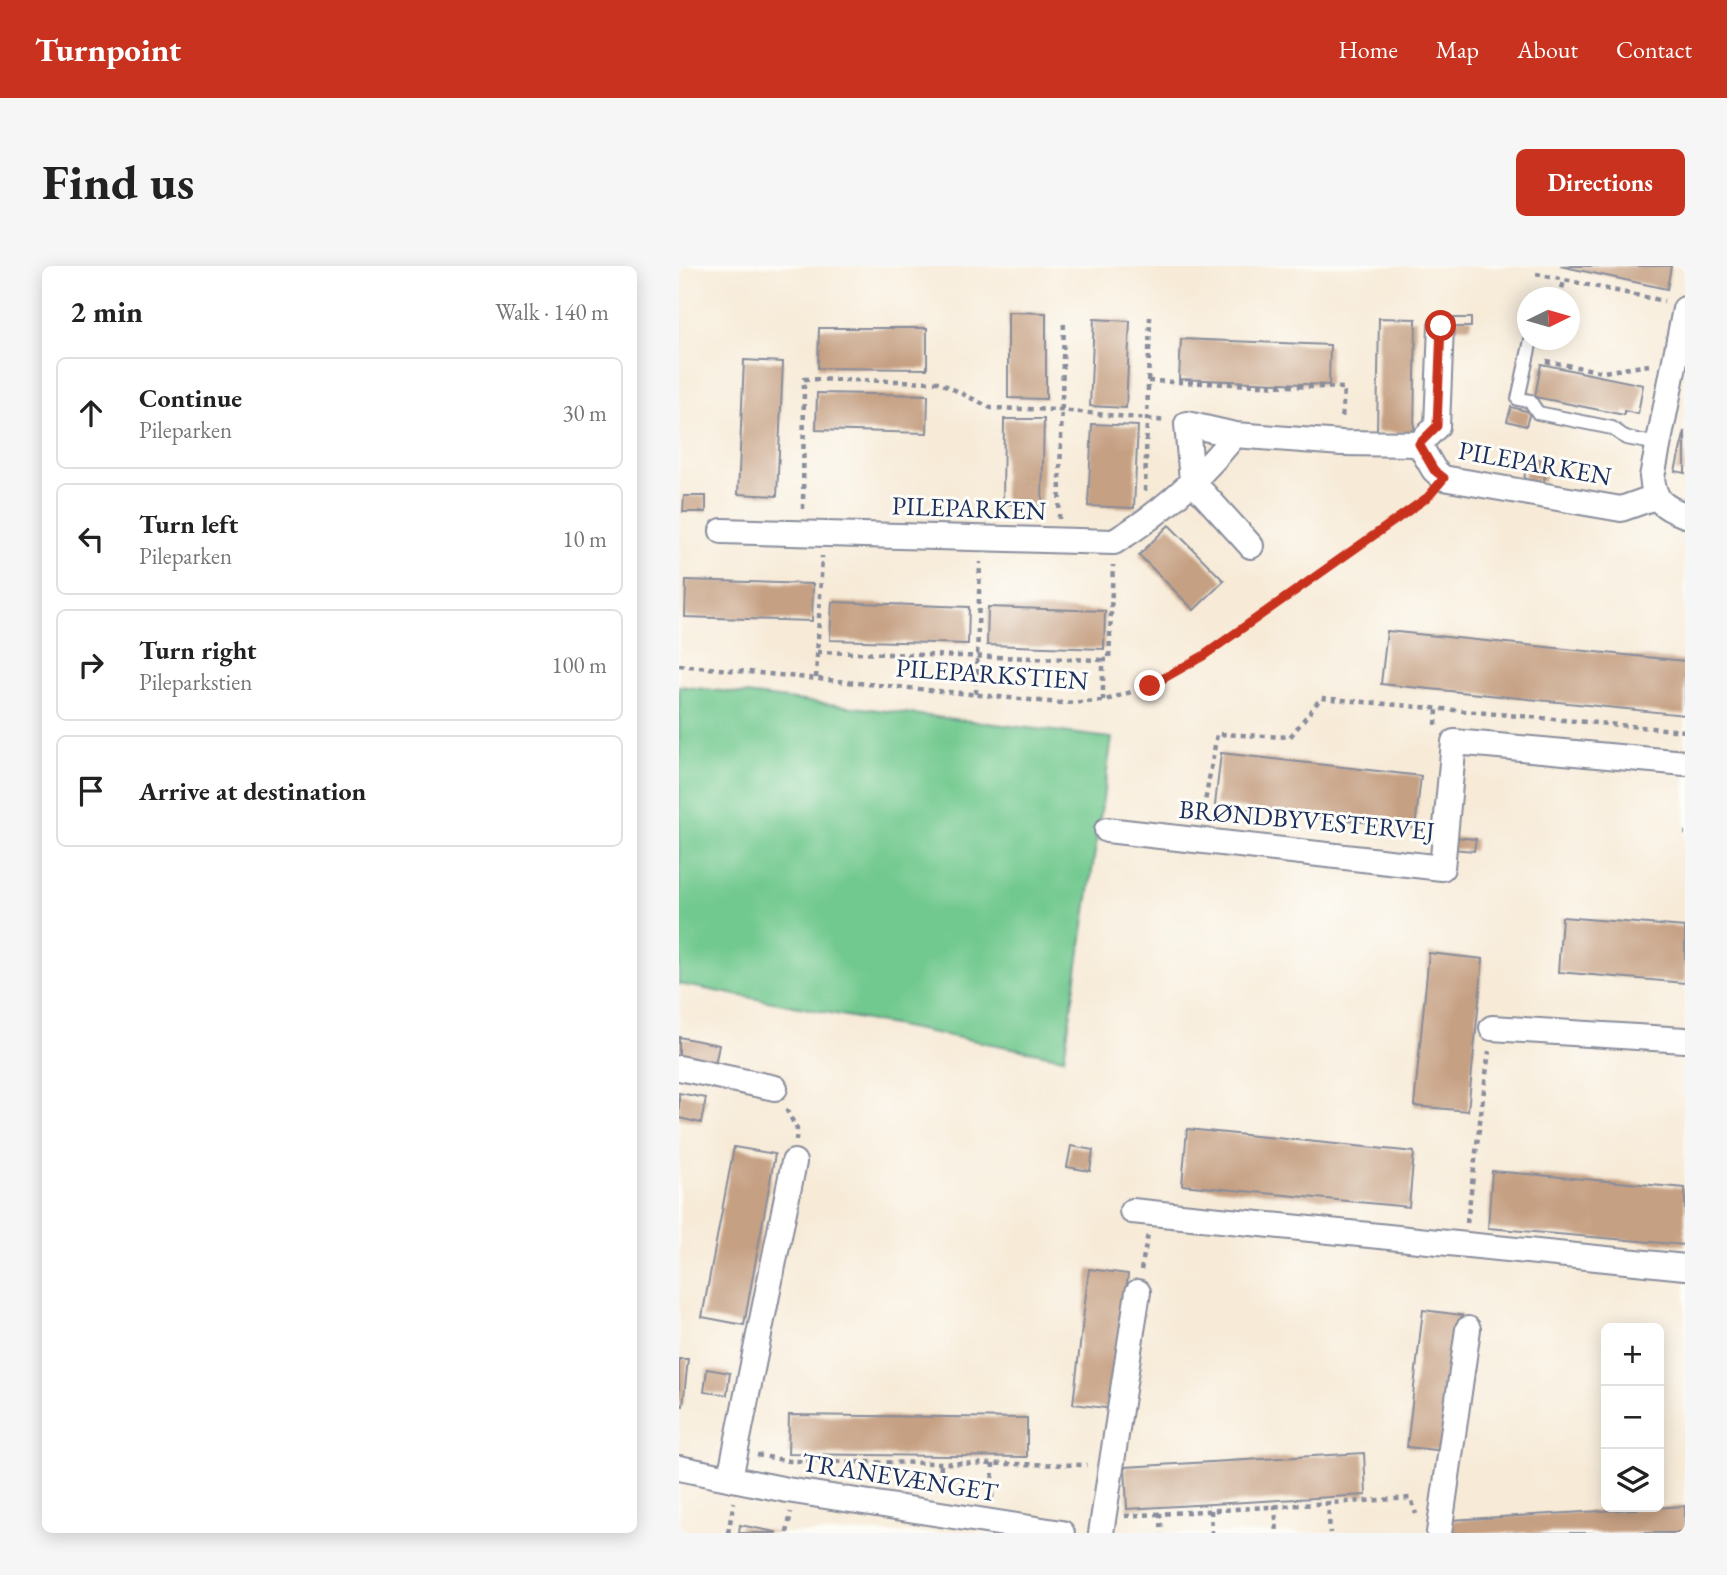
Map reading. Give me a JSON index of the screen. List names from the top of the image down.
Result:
{
  "streets": {
    "street": ["PILEPARKEN", "BRØNDBYVESTERVEJ", "TRANEVÆNGET"],
    "path": ["PILEPARKSTIEN"]
  },
  "crossings": [
    ["PILEPARKEN", "PILEPARKSTIEN"]
  ],
  "north": "right",
  "page": {
    "header": "Turnpoint",
    "nav": [
      "Home",
      "Map",
      "About",
      "Contact"
    ],
    "buttons": "Directions",
    "title": "Find us",
    "heading": ["2 min", "Walk · 140 m"],
    "list": [
      ["Continue", "Pileparken", "30 m"],
      ["Turn left", "Pileparken", "10 m"],
      ["Turn right", "Pileparkstien", "100 m"],
      "Arrive at destination"
    ],
    "map_buttons": ["+", "−"]
  }
}
